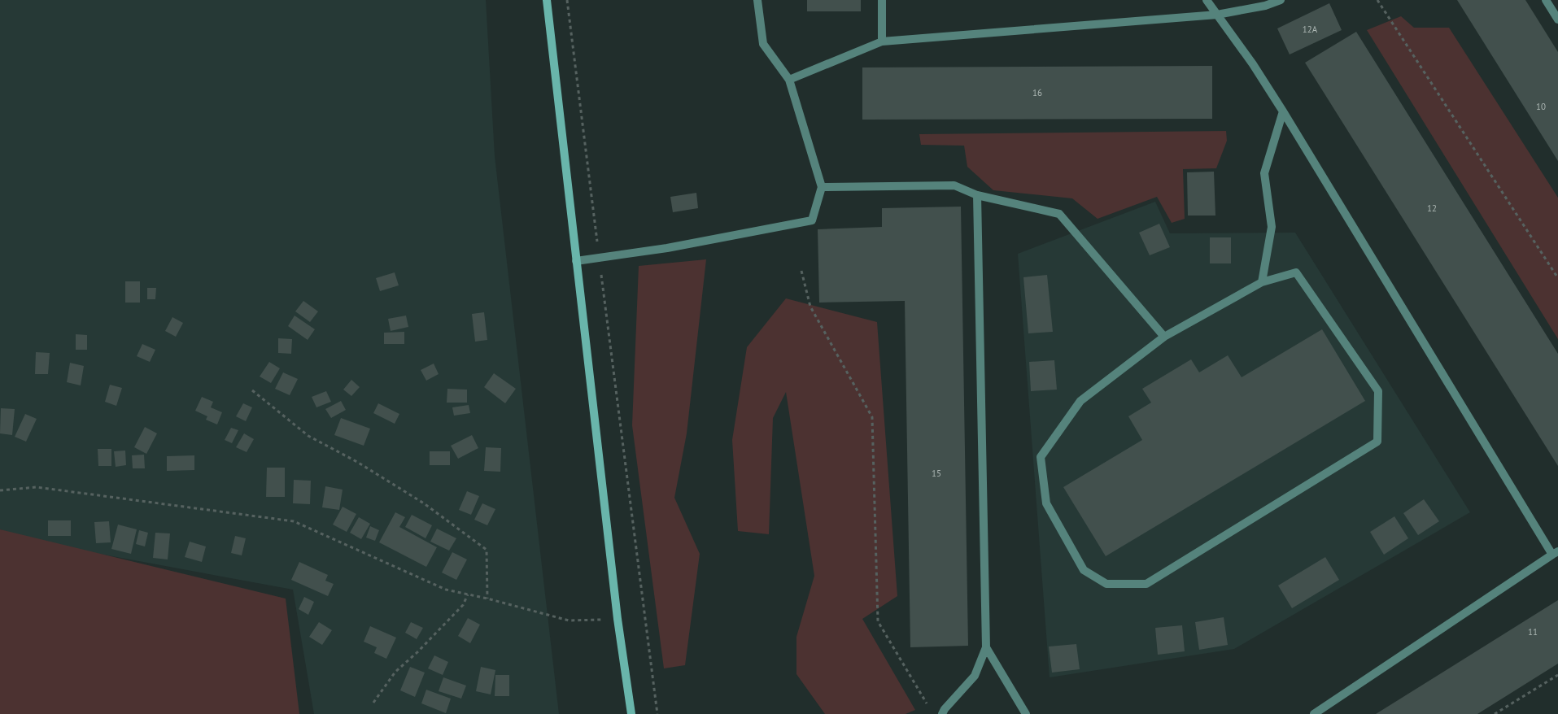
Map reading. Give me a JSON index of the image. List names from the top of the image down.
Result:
{
  "house_numbers": [
    "12А",
    "16",
    "10",
    "12",
    "15",
    "11"
  ]
}
